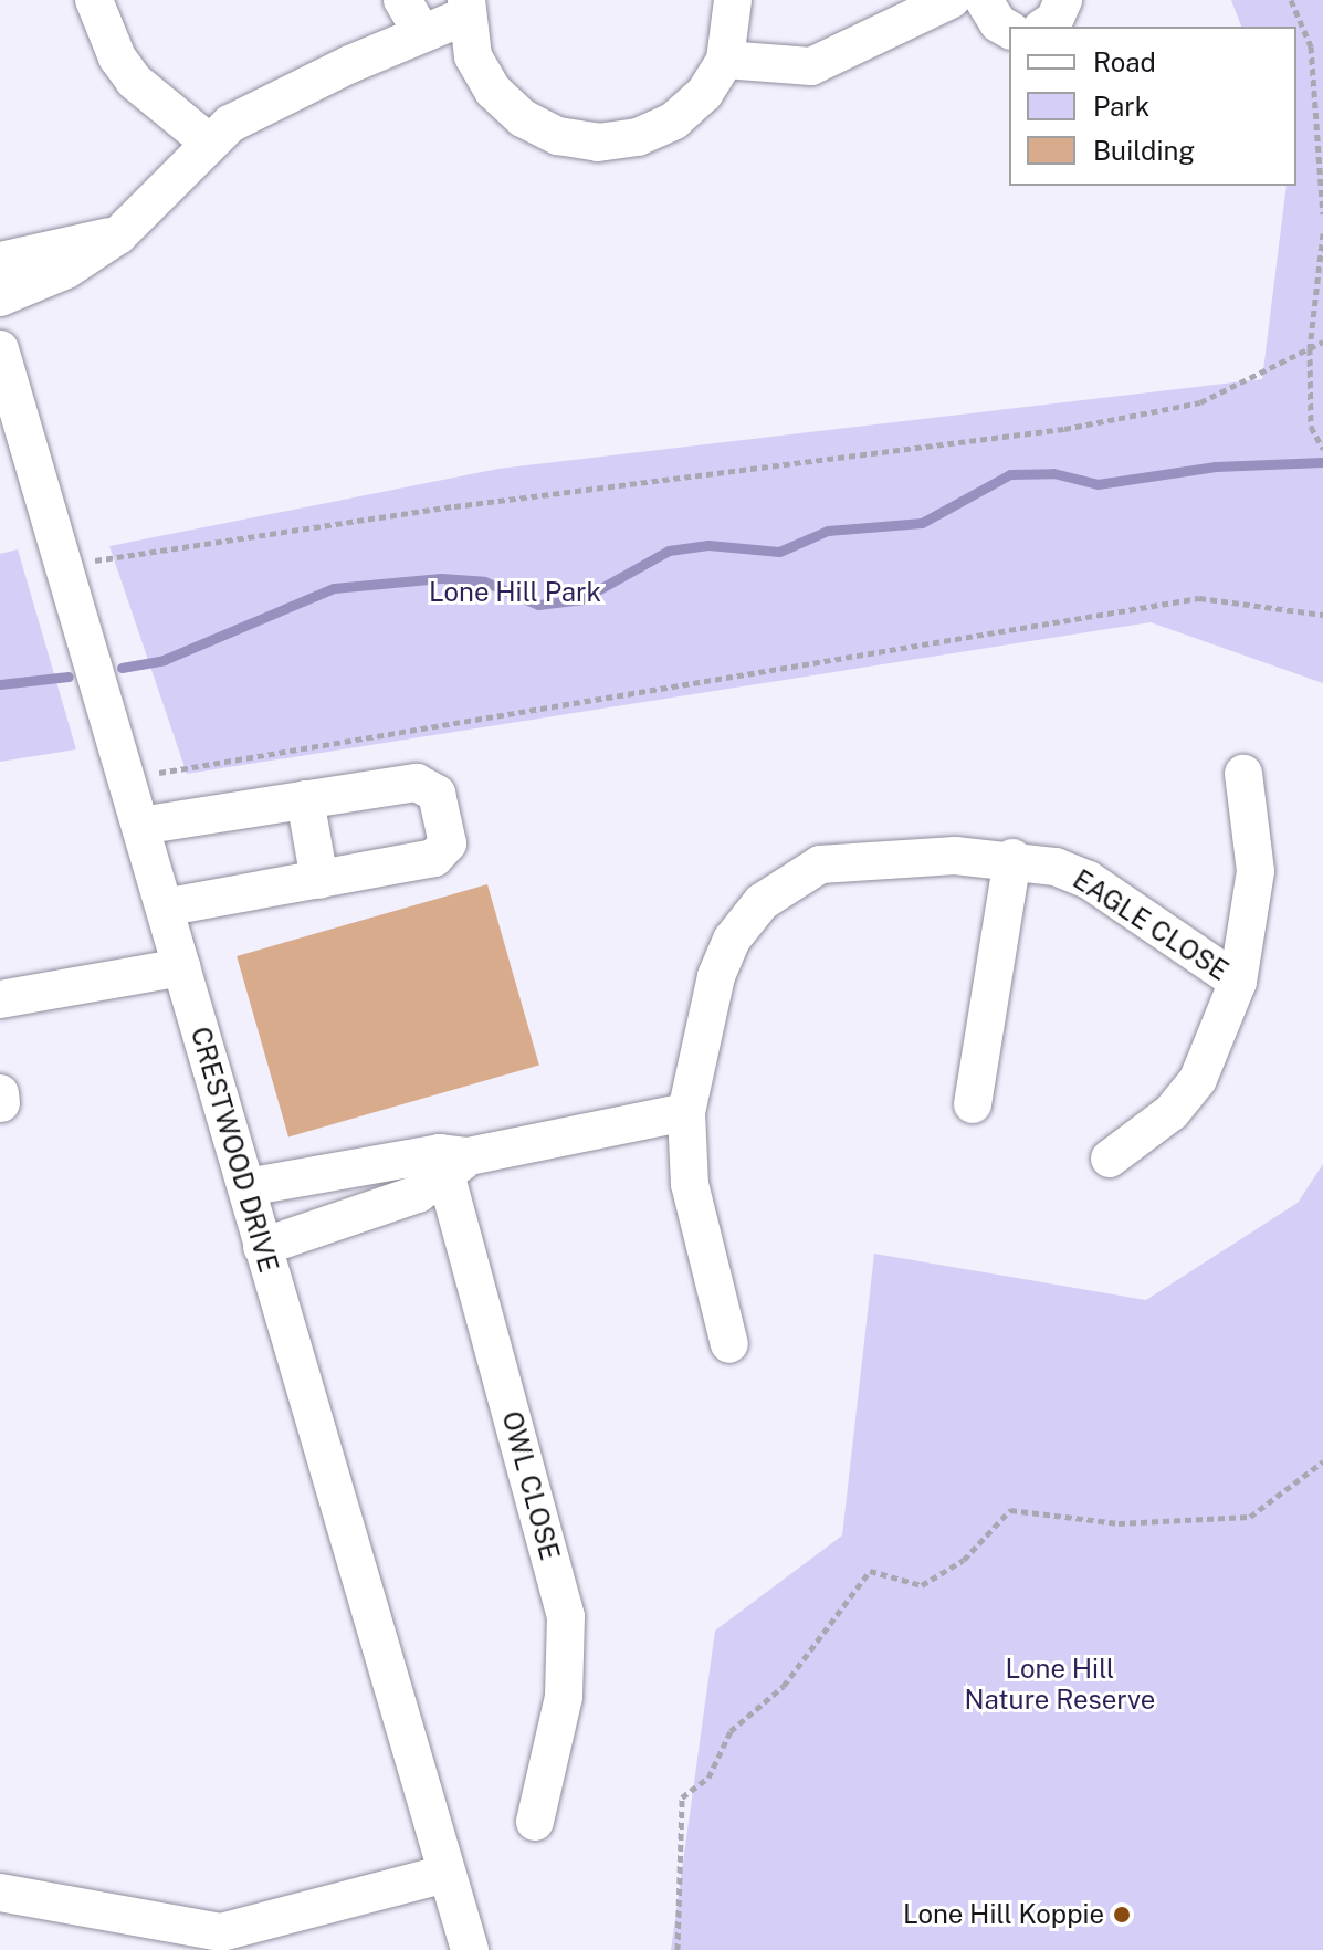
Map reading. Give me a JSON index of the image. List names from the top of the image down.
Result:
{
  "streets": {
    "street": ["EAGLE CLOSE", "CRESTWOOD DRIVE", "OWL CLOSE"]
  },
  "parks": ["Lone Hill Park", "Lone Hill Nature Reserve"],
  "places": ["Lone Hill Koppie"],
  "legend": ["Road", "Park", "Building"]
}
